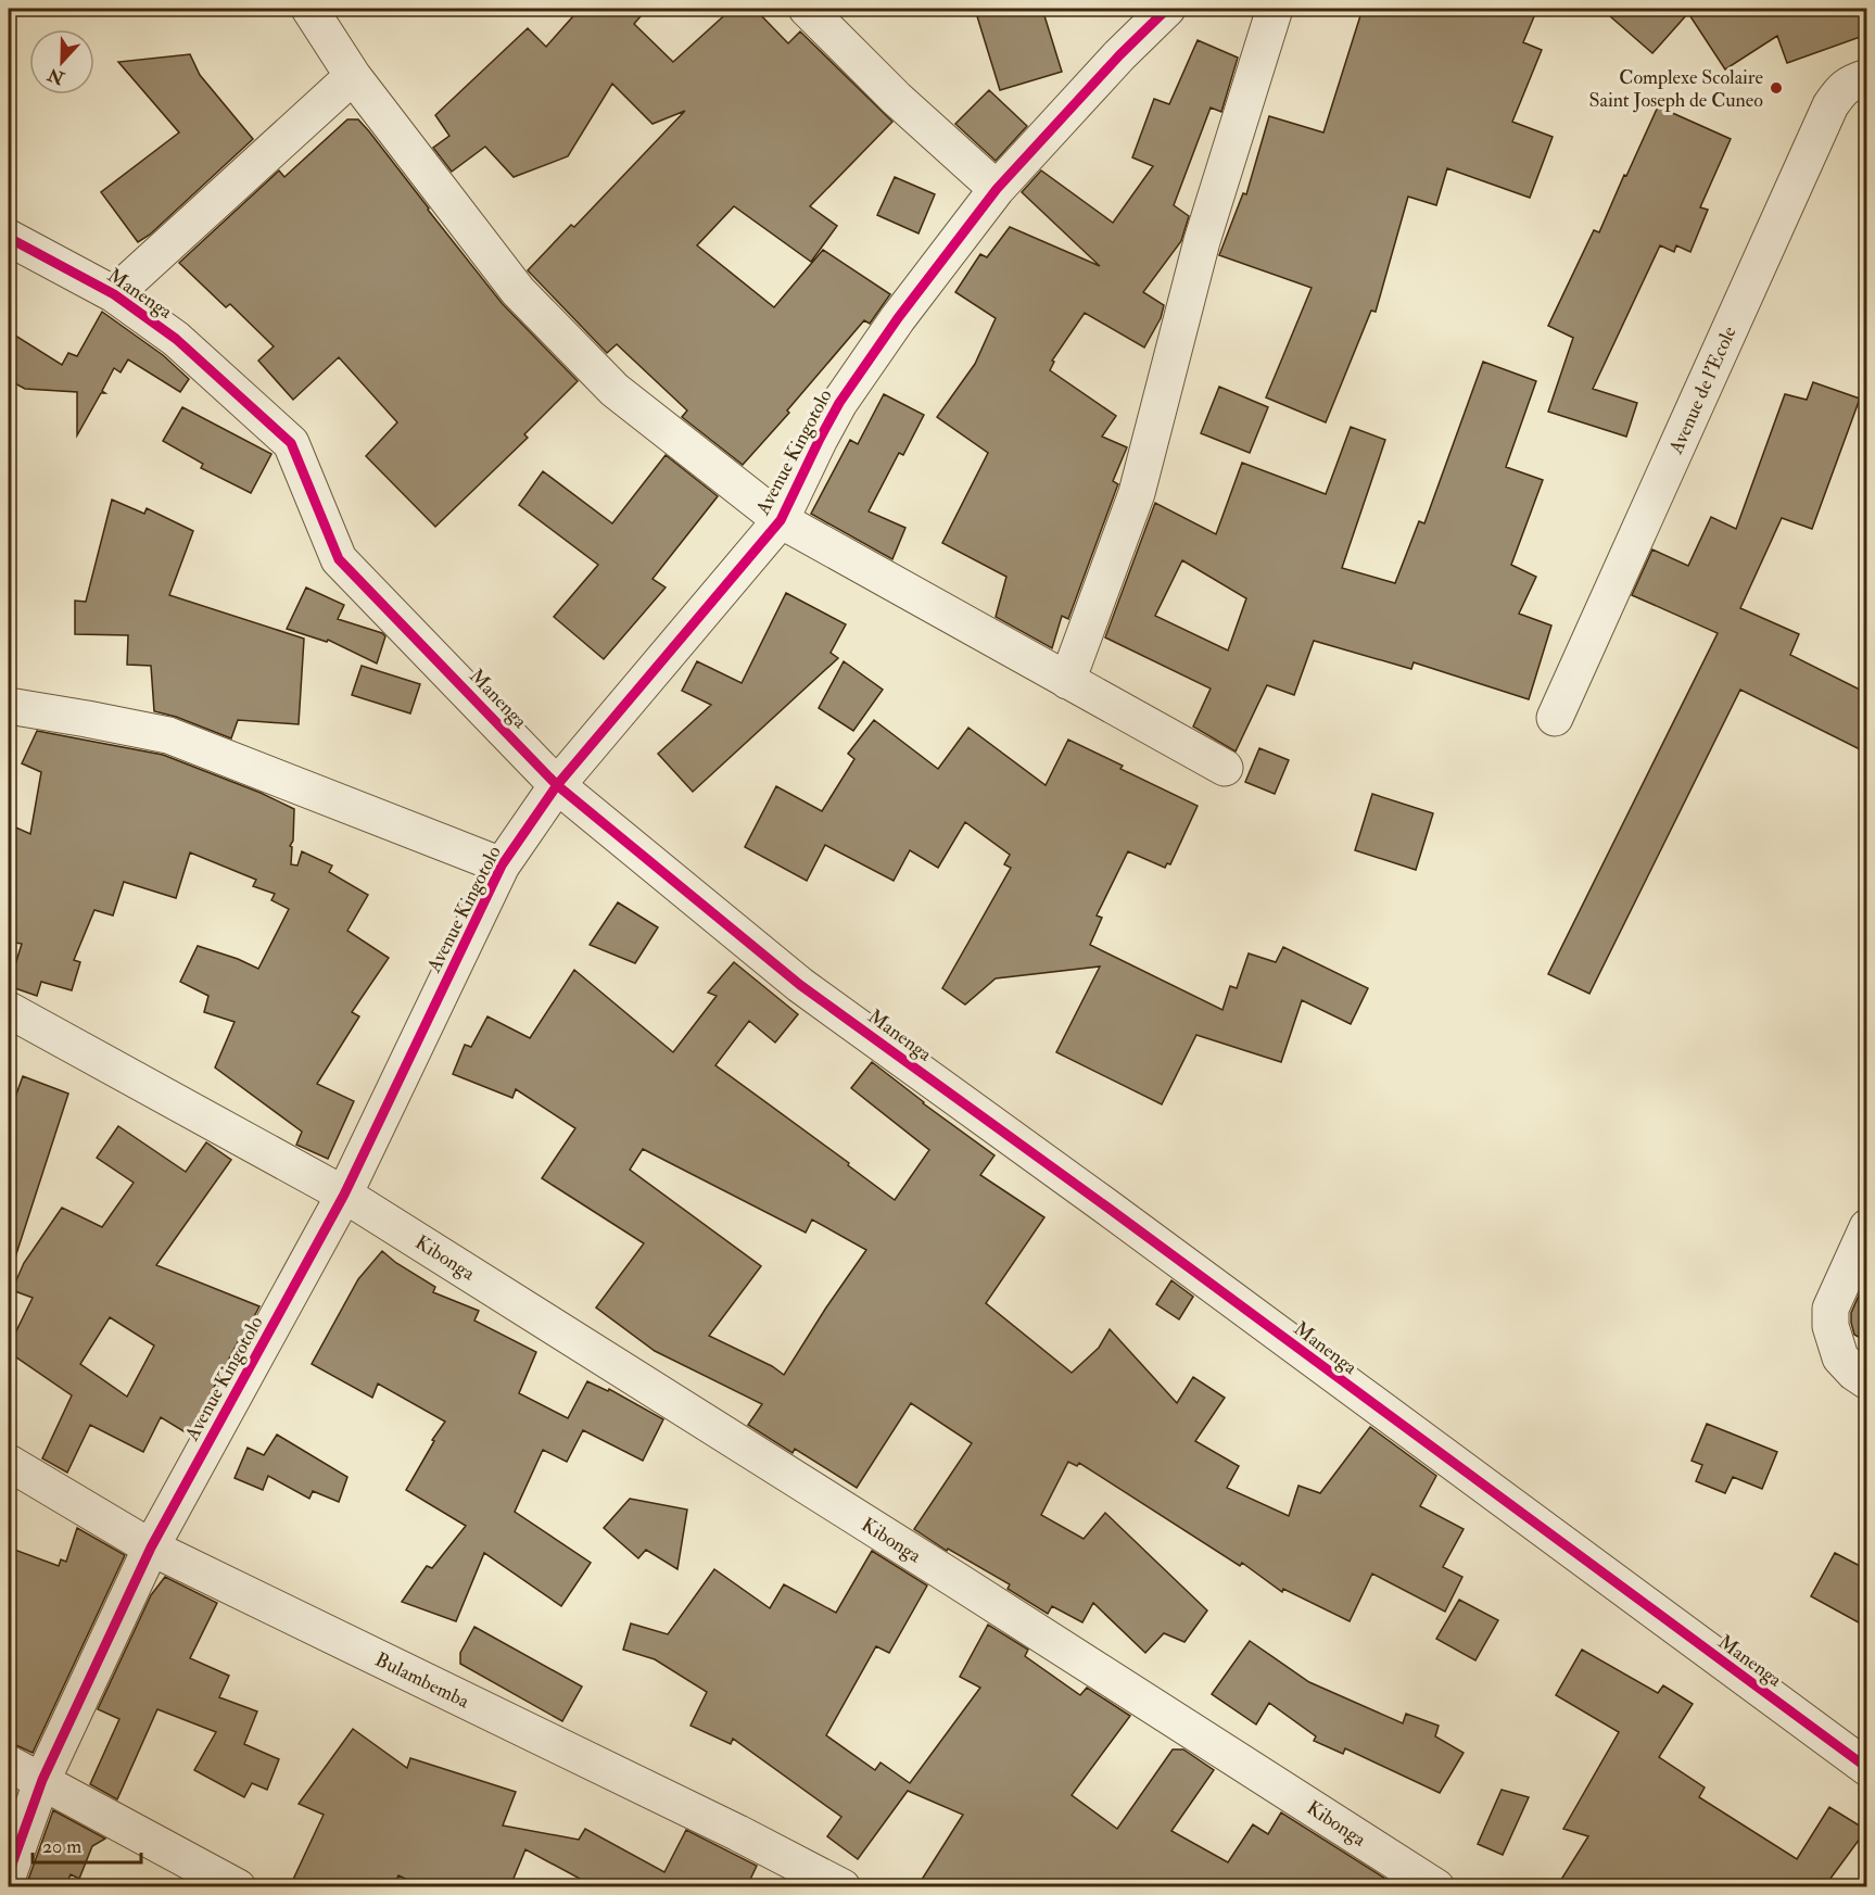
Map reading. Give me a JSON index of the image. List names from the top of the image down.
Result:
{
  "streets": {
    "street": [
      "Manenga",
      "Avenue de l'Ecole",
      "Avenue Kingotolo",
      "Kibonga",
      "Bulambemba"
    ]
  },
  "crossings": [
    ["Manenga", "Avenue Kingotolo"],
    ["Avenue Kingotolo", "Kibonga"],
    ["Avenue Kingotolo", "Bulambemba"]
  ],
  "places": ["Complexe Scolaire Saint Joseph de Cuneo"],
  "scale_bar": "20 m",
  "north": "bottom"
}
